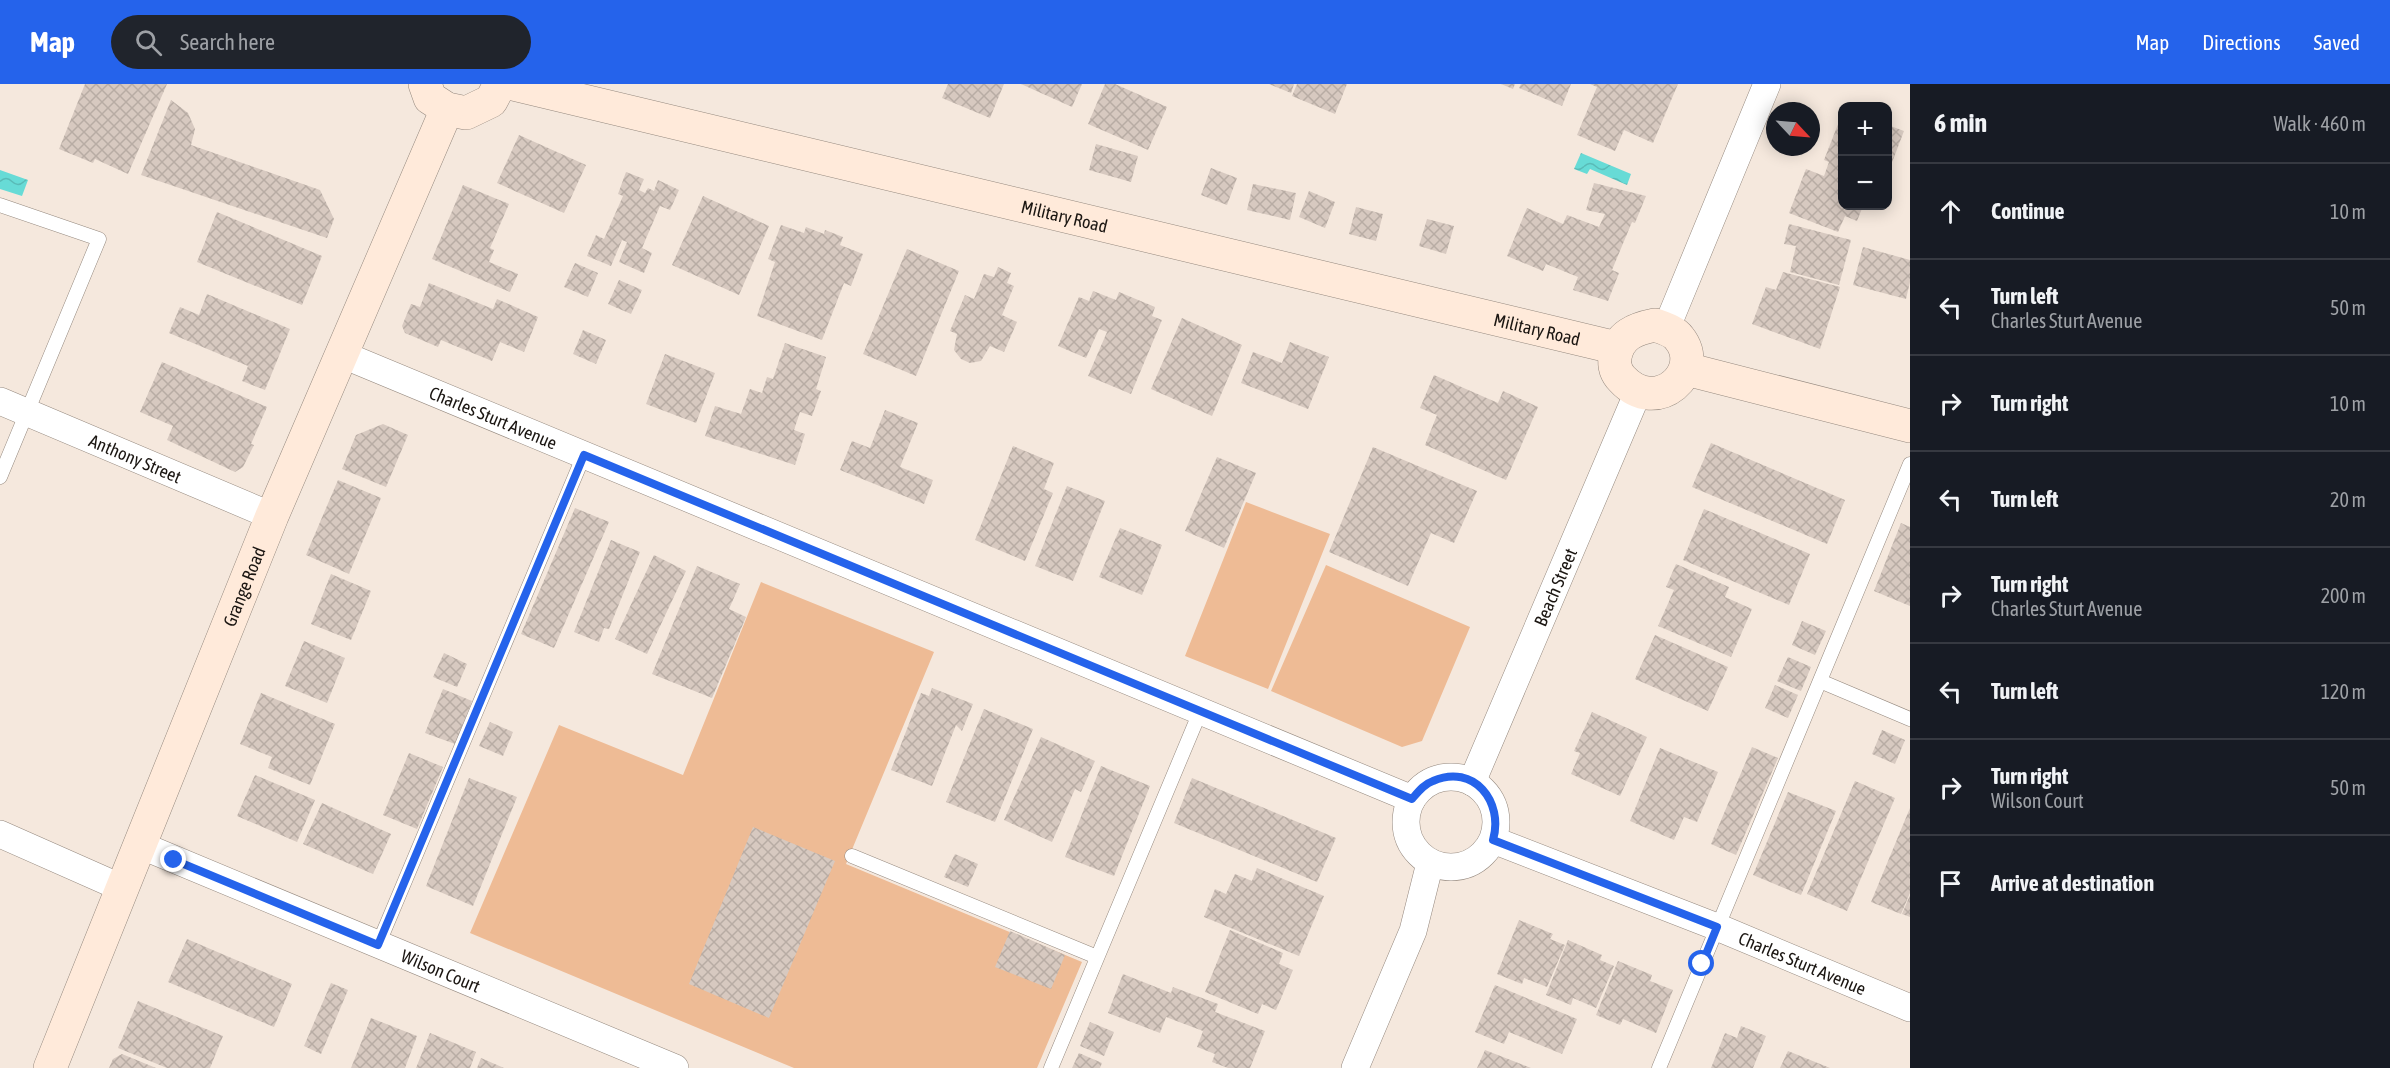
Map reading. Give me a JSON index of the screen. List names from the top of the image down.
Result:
{
  "streets": {
    "main road": ["Military Road", "Grange Road"],
    "street": [
      "Charles Sturt Avenue",
      "Anthony Street",
      "Beach Street",
      "Wilson Court"
    ]
  },
  "crossings": [
    ["Military Road", "Beach Street"],
    ["Charles Sturt Avenue", "Grange Road"],
    ["Charles Sturt Avenue", "Beach Street"],
    ["Anthony Street", "Grange Road"],
    ["Grange Road", "Wilson Court"]
  ],
  "north": "bottom right",
  "page": {
    "header": "Map",
    "search": "Search here",
    "nav": ["Map", "Directions", "Saved"],
    "heading": ["6 min", "Walk · 460 m"],
    "map_buttons": ["+", "−"],
    "list": [
      ["Continue", "10 m"],
      ["Turn left", "Charles Sturt Avenue", "50 m"],
      ["Turn right", "10 m"],
      ["Turn left", "20 m"],
      ["Turn right", "Charles Sturt Avenue", "200 m"],
      ["Turn left", "120 m"],
      ["Turn right", "Wilson Court", "50 m"],
      "Arrive at destination"
    ]
  }
}
